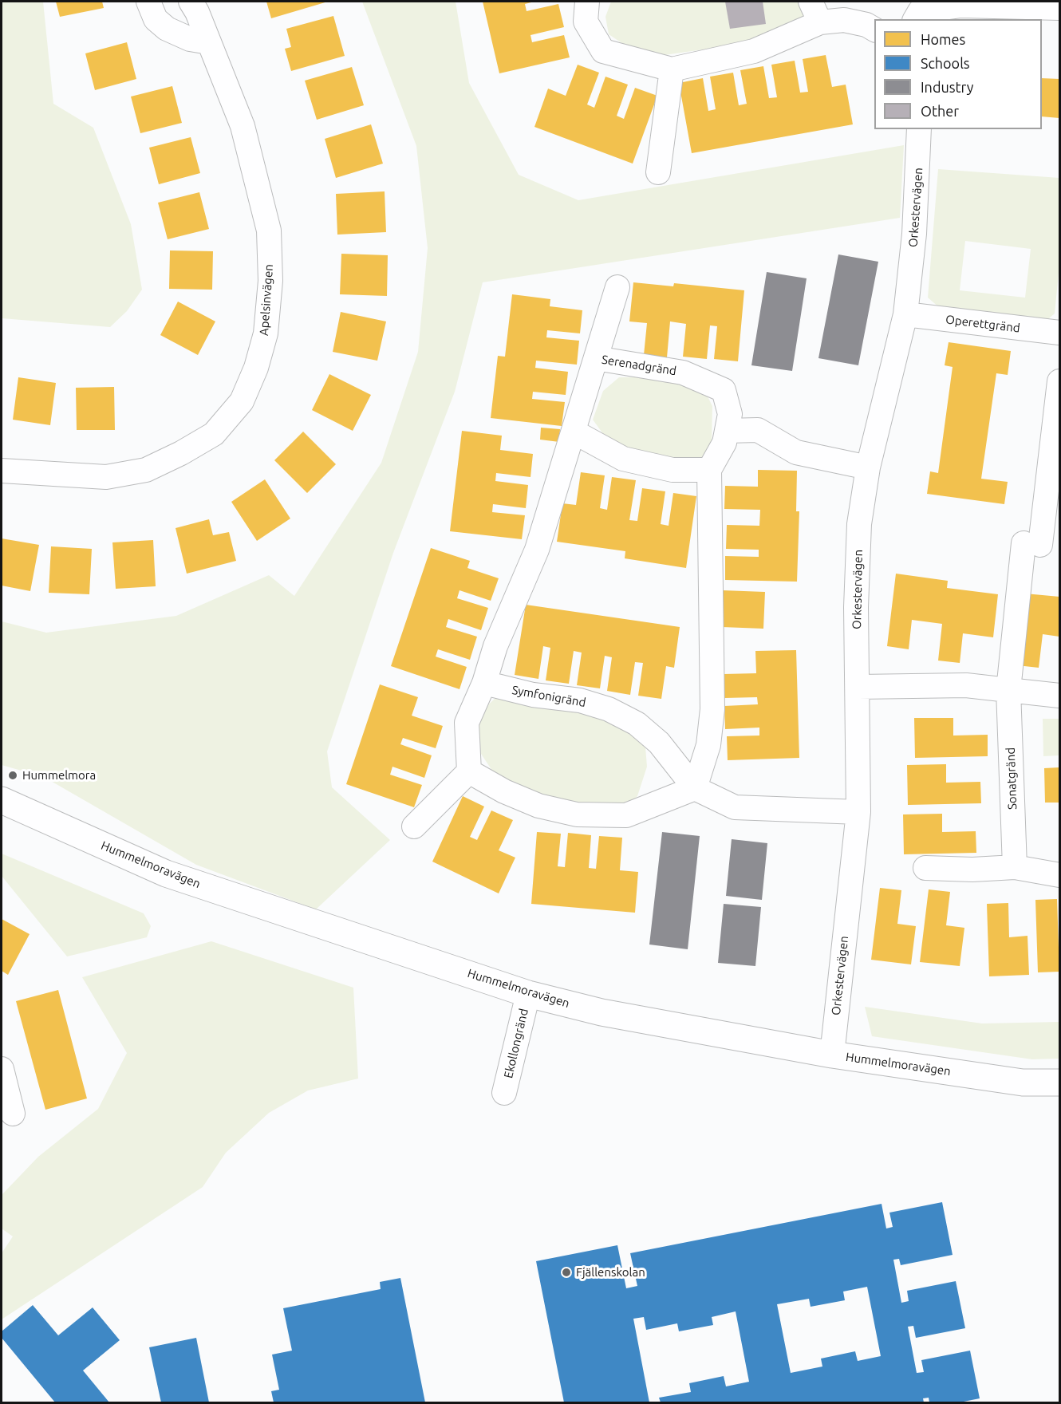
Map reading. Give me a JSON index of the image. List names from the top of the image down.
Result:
{
  "streets": {
    "street": [
      "Orkestervägen",
      "Apelsinvägen",
      "Operettgränd",
      "Serenadgränd",
      "Symfonigränd",
      "Sonatgränd",
      "Hummelmoravägen",
      "Ekollongränd"
    ]
  },
  "crossings": [
    ["Orkestervägen", "Operettgränd"],
    ["Orkestervägen", "Symfonigränd"],
    ["Orkestervägen", "Hummelmoravägen"],
    ["Serenadgränd", "Symfonigränd"],
    ["Hummelmoravägen", "Ekollongränd"]
  ],
  "places": ["Hummelmora", "Fjällenskolan"],
  "legend": [
    "Homes",
    "Schools",
    "Industry",
    "Other"
  ]
}
